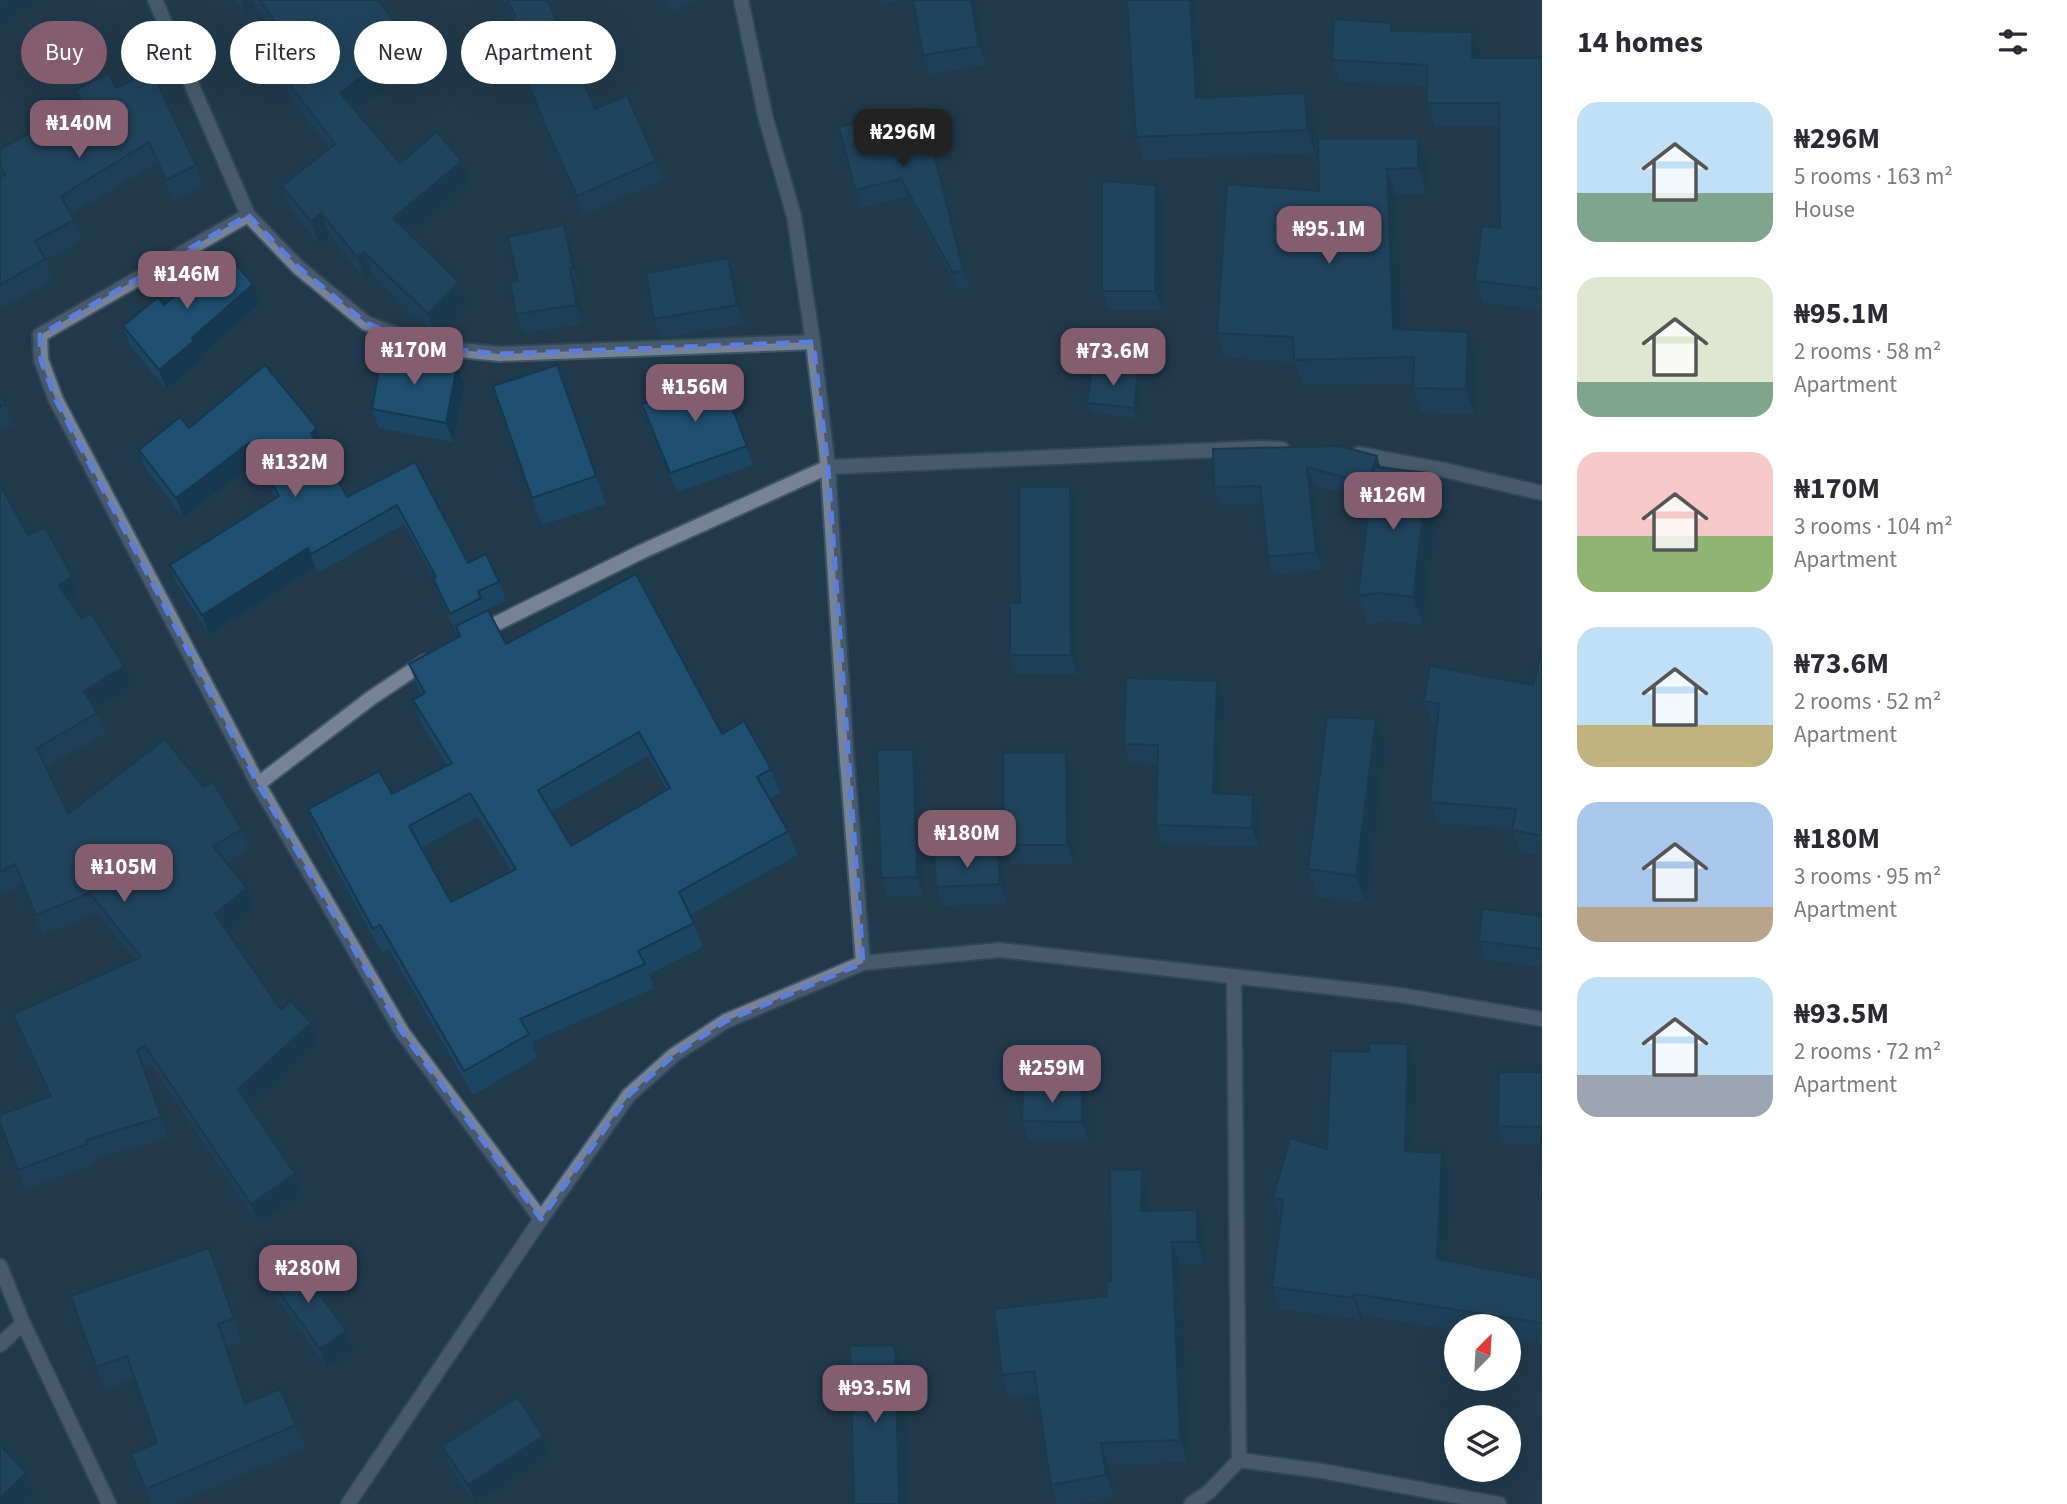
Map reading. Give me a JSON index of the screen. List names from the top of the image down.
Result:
{
  "north": "top right",
  "page": {
    "heading": "14 homes",
    "chip": [
      "Buy",
      "Rent",
      "Filters",
      "New",
      "Apartment"
    ],
    "list": [
      {
        "name": "₦296M",
        "note": "5 rooms · 163 m² · House"
      },
      {
        "name": "₦95.1M",
        "note": "2 rooms · 58 m² · Apartment"
      },
      {
        "name": "₦170M",
        "note": "3 rooms · 104 m² · Apartment"
      },
      {
        "name": "₦73.6M",
        "note": "2 rooms · 52 m² · Apartment"
      },
      {
        "name": "₦180M",
        "note": "3 rooms · 95 m² · Apartment"
      },
      {
        "name": "₦93.5M",
        "note": "2 rooms · 72 m² · Apartment"
      }
    ],
    "price": [
      "₦140M",
      "₦296M",
      "₦95.1M",
      "₦146M",
      "₦170M",
      "₦73.6M",
      "₦156M",
      "₦132M",
      "₦126M",
      "₦180M",
      "₦105M",
      "₦259M",
      "₦280M",
      "₦93.5M"
    ]
  }
}
